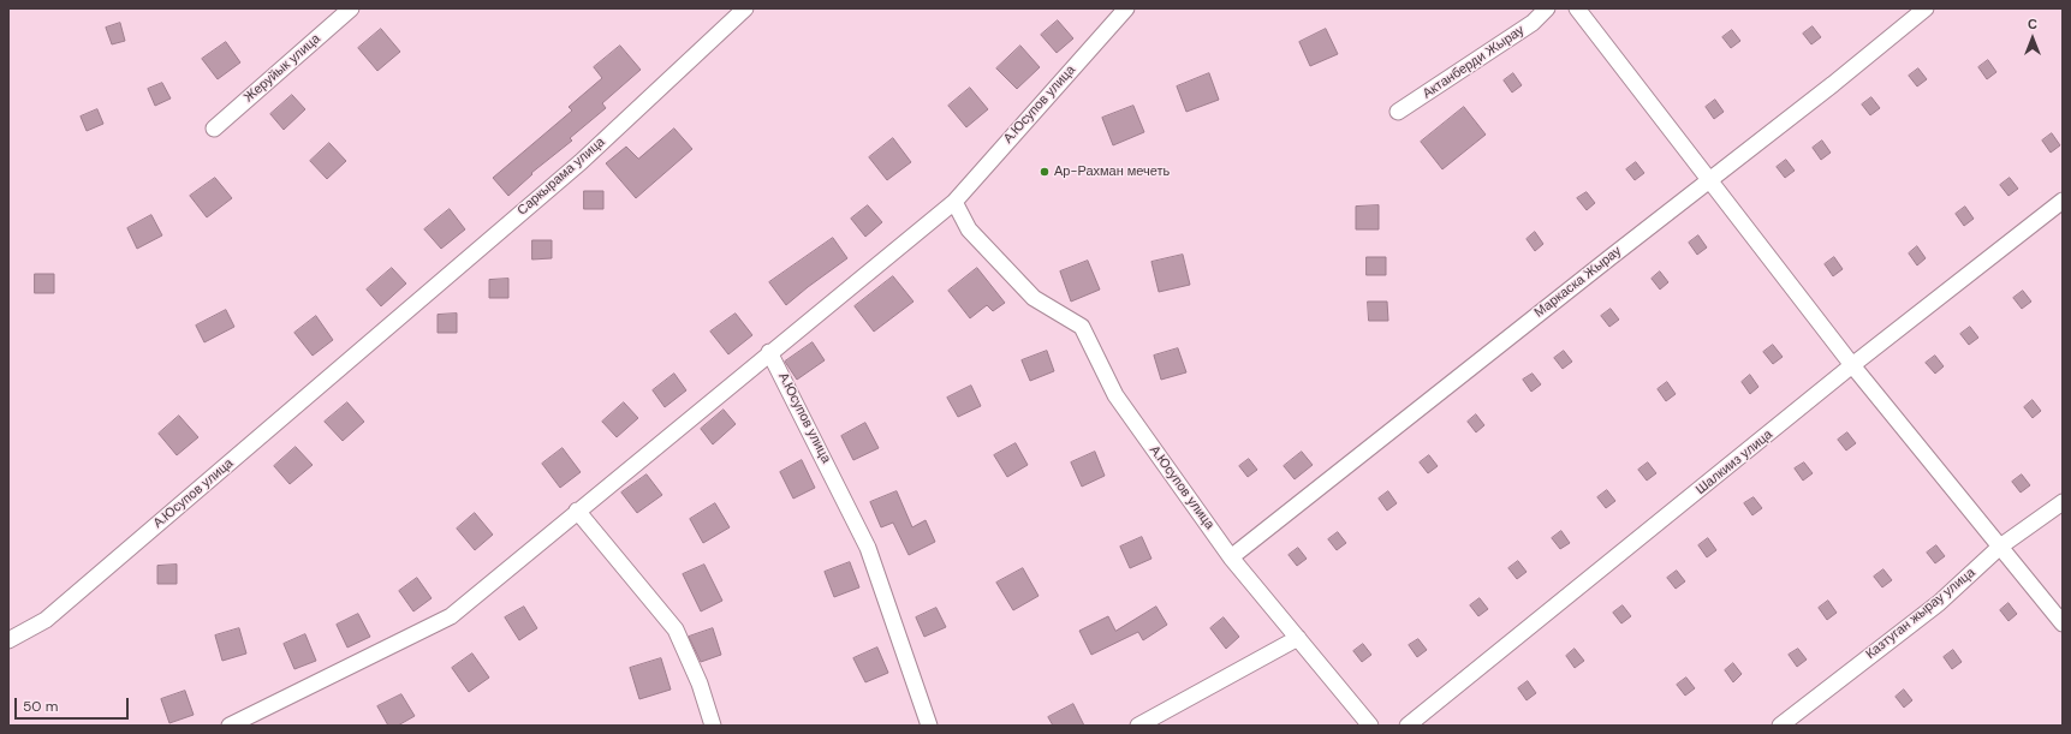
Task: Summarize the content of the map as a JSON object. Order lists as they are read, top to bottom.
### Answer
{
  "streets": {
    "street": [
      "Актанберди Жырау",
      "Жеруйык улица",
      "А.Юсупов улица",
      "Саркырама улица",
      "Маркаска Жырау",
      "Шалкииз улица",
      "Казтуган жырау улица"
    ]
  },
  "crossings": [
    ["А.Юсупов улица", "Саркырама улица"],
    ["А.Юсупов улица", "Маркаска Жырау"]
  ],
  "places": ["Ар-Рахман мечеть"],
  "scale_bar": "50 m",
  "north": "top"
}
